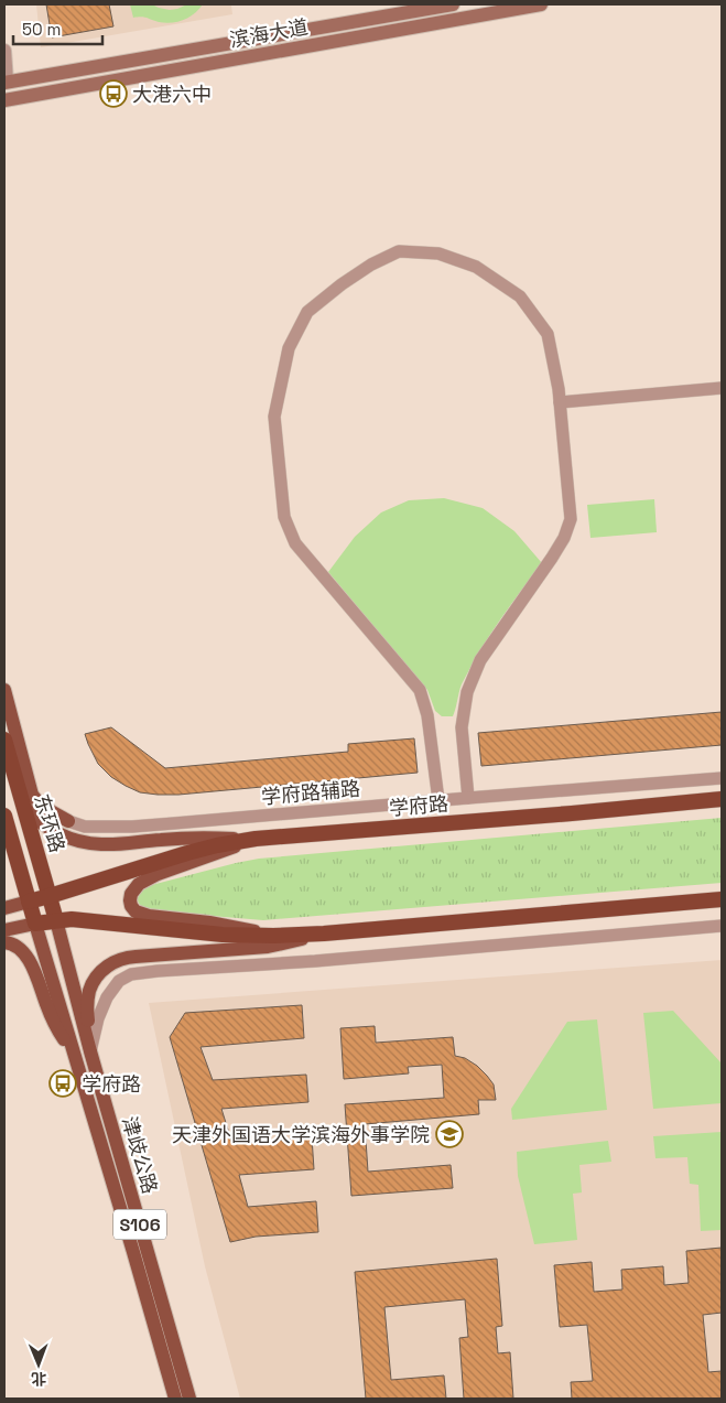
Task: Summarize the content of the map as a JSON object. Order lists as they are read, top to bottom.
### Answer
{
  "streets": {
    "highway": ["学府路", "东环路", "S106"],
    "main road": ["滨海大道", "津歧公路"],
    "street": ["学府路辅路"]
  },
  "crossings": [
    ["学府路", "东环路"],
    ["学府路", "S106"],
    ["东环路", "津歧公路"],
    ["津歧公路", "S106"]
  ],
  "places": {
    "bus stop": ["大港六中", "学府路"],
    "school or university": ["天津外国语大学滨海外事学院"]
  },
  "scale_bar": "50 m",
  "north": "bottom"
}
